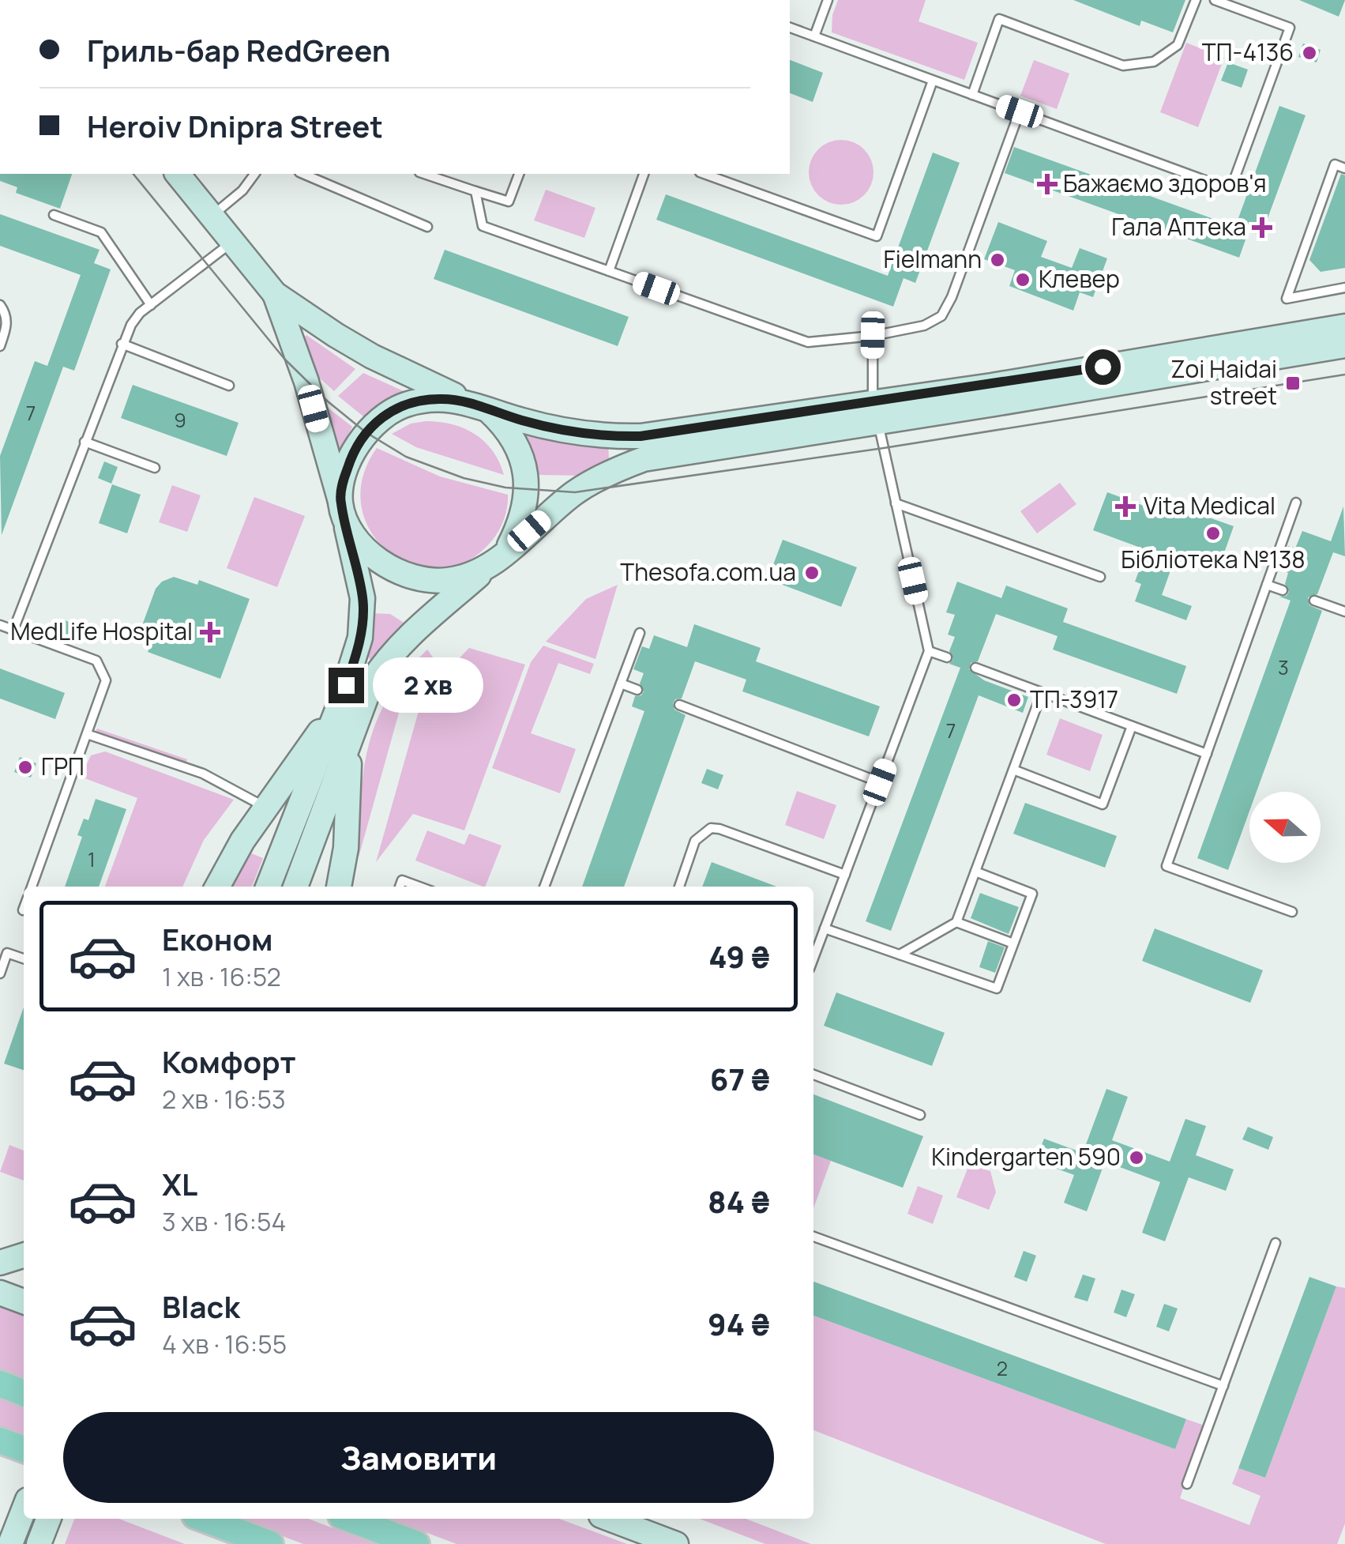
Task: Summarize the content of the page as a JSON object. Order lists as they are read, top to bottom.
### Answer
{
  "places": {
    "other": [
      "ТП-4136",
      "Fielmann",
      "Клевер",
      "Бібліотека №138",
      "Thesofa.com.ua",
      "ТП-3917",
      "ГРП",
      "Kindergarten 590"
    ],
    "health": [
      "Бажаємо здоров'я",
      "Гала Аптека",
      "Vita Medical",
      "MedLife Hospital"
    ],
    "transit": ["Zoi Haidai street"]
  },
  "house_numbers": [
    "7",
    "9",
    "3",
    "7",
    "1",
    "2"
  ],
  "north": "left",
  "page": {
    "banner": ["Гриль-бар RedGreen", "Heroiv Dnipra Street"],
    "bubble": "2 хв",
    "list": [
      {
        "name": "Економ",
        "note": "1 хв · 16:52",
        "value": "49 ₴"
      },
      {
        "name": "Комфорт",
        "note": "2 хв · 16:53",
        "value": "67 ₴"
      },
      {
        "name": "XL",
        "note": "3 хв · 16:54",
        "value": "84 ₴"
      },
      {
        "name": "Black",
        "note": "4 хв · 16:55",
        "value": "94 ₴"
      }
    ],
    "buttons": "Замовити"
  }
}
